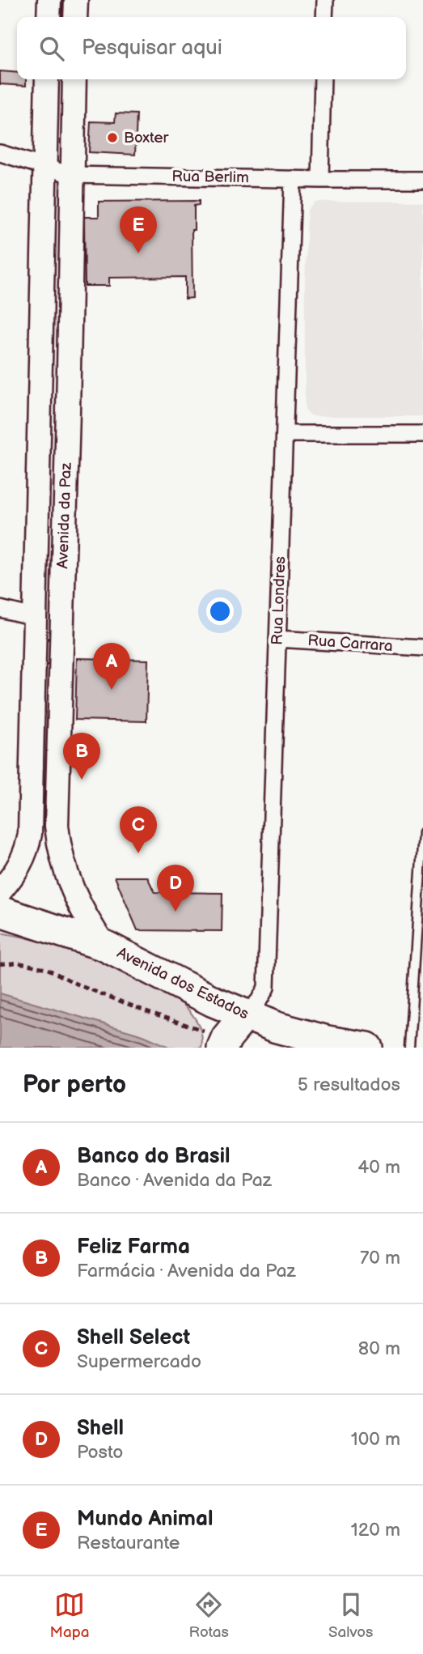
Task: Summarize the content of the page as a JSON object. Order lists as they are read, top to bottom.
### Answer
{
  "streets": {
    "highway": ["Avenida dos Estados"],
    "main road": ["Avenida da Paz"],
    "street": ["Rua Berlim", "Rua Londres", "Rua Carrara"]
  },
  "crossings": [
    ["Rua Berlim", "Avenida da Paz"],
    ["Rua Berlim", "Rua Londres"],
    ["Avenida da Paz", "Avenida dos Estados"],
    ["Rua Londres", "Rua Carrara"],
    ["Rua Londres", "Avenida dos Estados"]
  ],
  "places": ["Boxter"],
  "page": {
    "search": "Pesquisar aqui",
    "pins": [
      "E",
      "A",
      "B",
      "C",
      "D"
    ],
    "heading": ["Por perto", "5 resultados"],
    "list": [
      {
        "mark": "A",
        "name": "Banco do Brasil",
        "note": "Banco · Avenida da Paz",
        "value": "40 m"
      },
      {
        "mark": "B",
        "name": "Feliz Farma",
        "note": "Farmácia · Avenida da Paz",
        "value": "70 m"
      },
      {
        "mark": "C",
        "name": "Shell Select",
        "note": "Supermercado",
        "value": "80 m"
      },
      {
        "mark": "D",
        "name": "Shell",
        "note": "Posto",
        "value": "100 m"
      },
      {
        "mark": "E",
        "name": "Mundo Animal",
        "note": "Restaurante",
        "value": "120 m"
      }
    ],
    "nav": ["Mapa", "Rotas", "Salvos"]
  }
}
